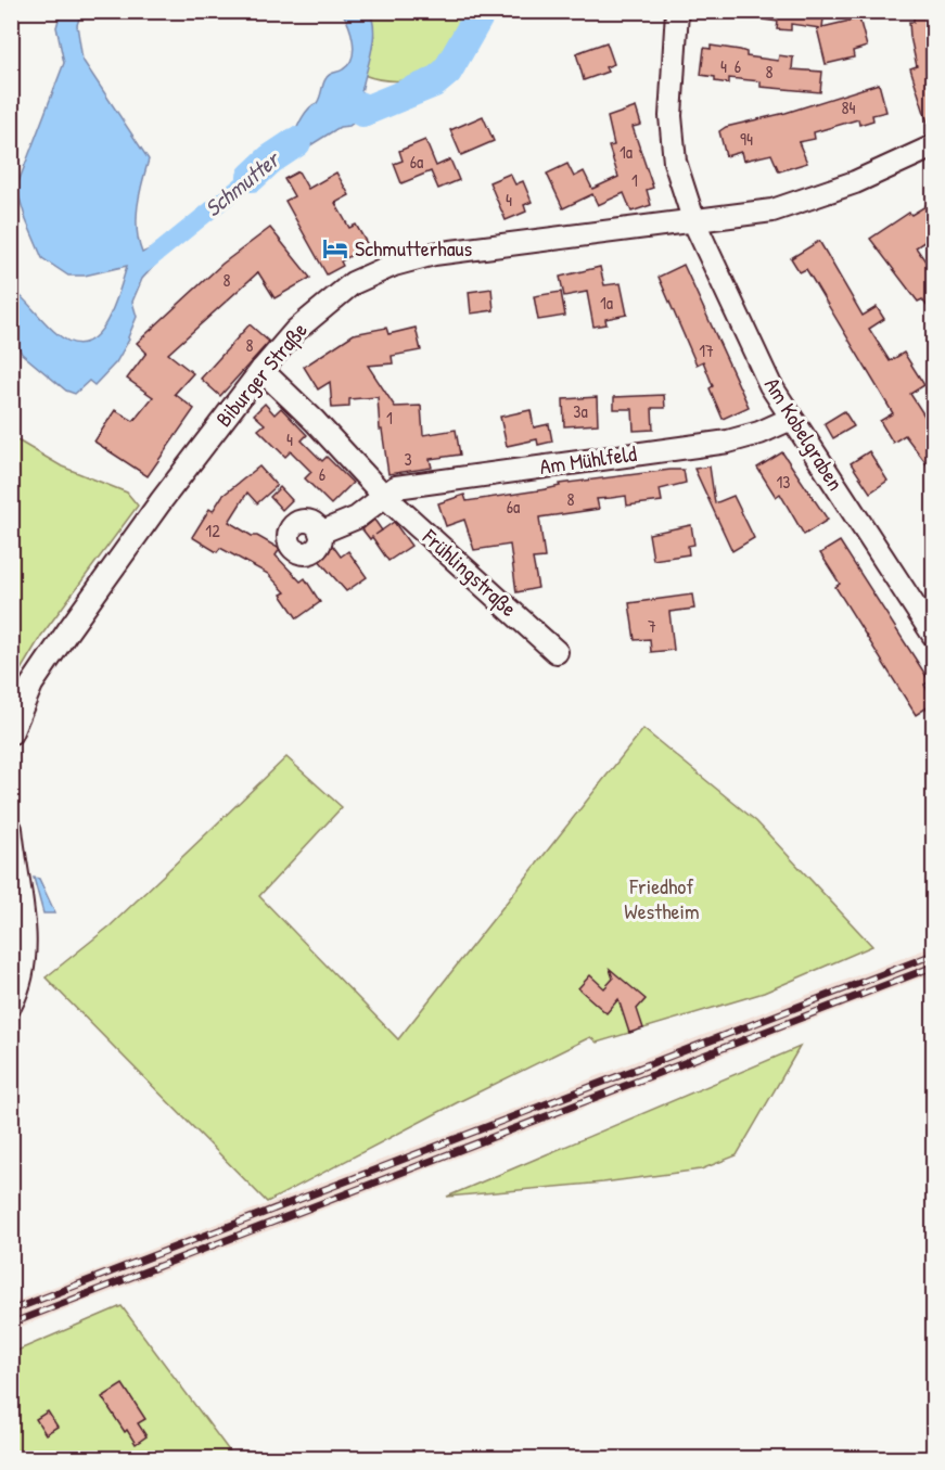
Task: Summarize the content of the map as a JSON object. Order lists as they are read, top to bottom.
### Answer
{
  "streets": {
    "street": [
      "Biburger Straße",
      "Am Kobelgraben",
      "Am Mühlfeld",
      "Frühlingstraße"
    ]
  },
  "crossings": [
    ["Biburger Straße", "Am Kobelgraben"],
    ["Biburger Straße", "Frühlingstraße"],
    ["Am Kobelgraben", "Am Mühlfeld"],
    ["Am Mühlfeld", "Frühlingstraße"]
  ],
  "water": ["Schmutter"],
  "parks": ["Friedhof Westheim"],
  "places": {
    "hotel": ["Schmutterhaus"]
  },
  "house_numbers": [
    "4",
    "6",
    "8",
    "84",
    "94",
    "1a",
    "6a",
    "1",
    "4",
    "8",
    "1a",
    "8",
    "17",
    "3a",
    "1",
    "4",
    "3",
    "6",
    "13",
    "8",
    "6a",
    "12",
    "7"
  ]
}
